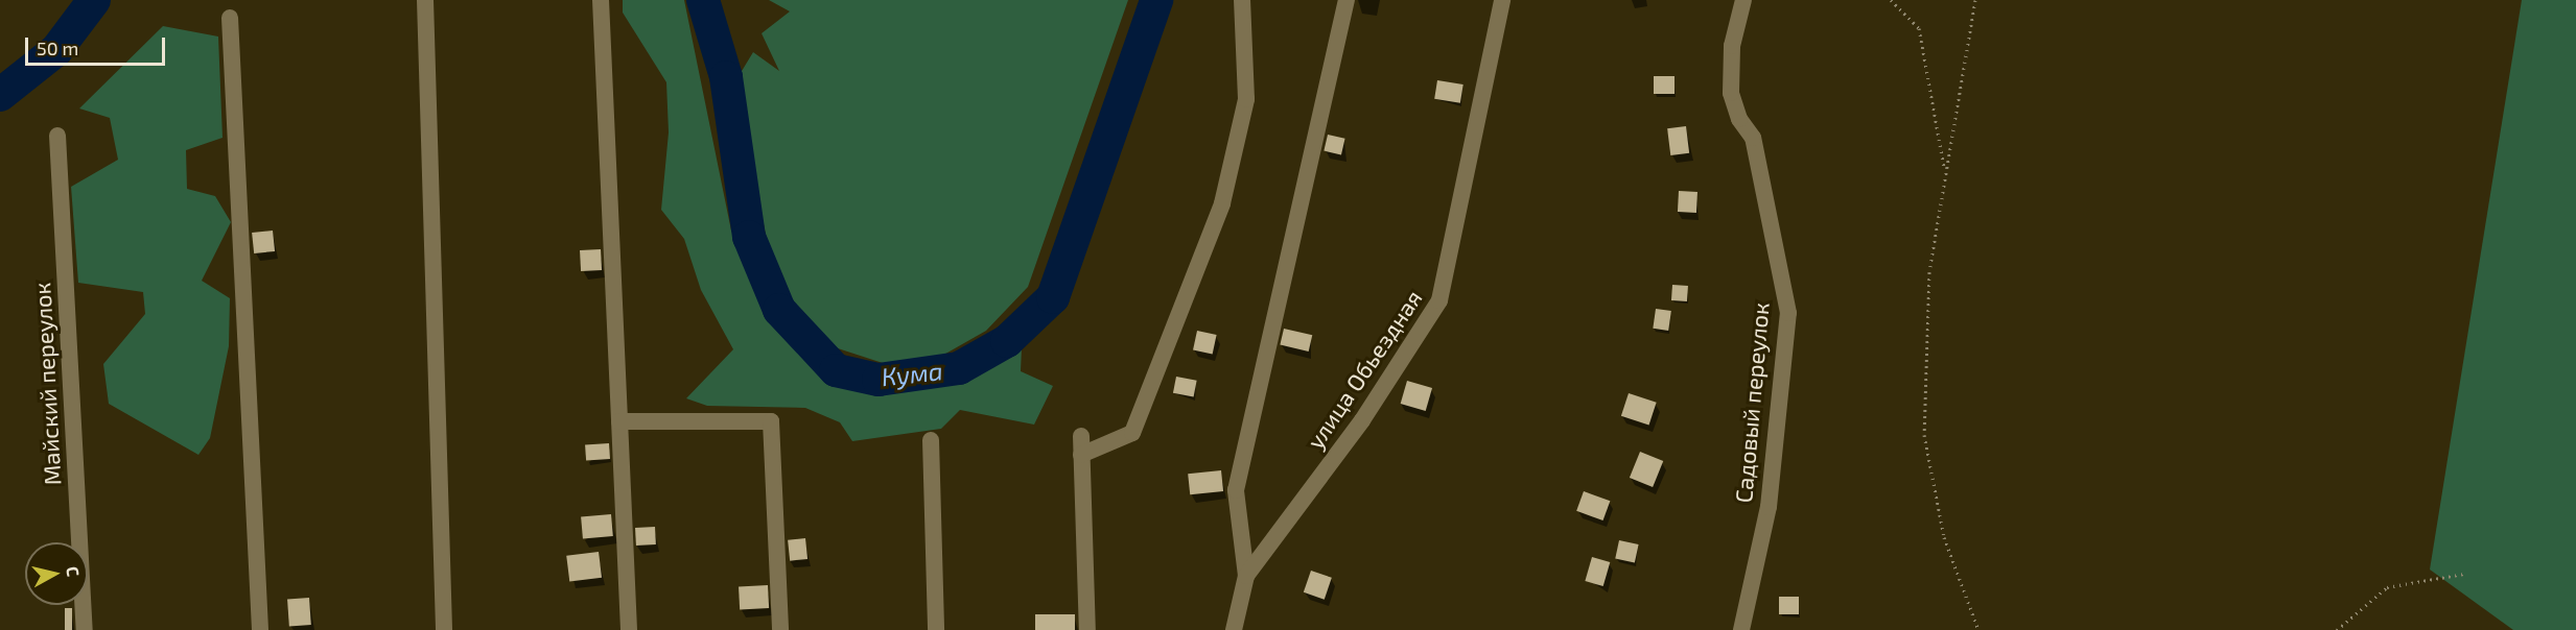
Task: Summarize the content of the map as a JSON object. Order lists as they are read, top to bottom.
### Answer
{
  "streets": {
    "street": ["улица Обьездная", "Майский переулок", "Садовый переулок"]
  },
  "water": ["Кума"],
  "scale_bar": "50 m",
  "north": "right"
}
